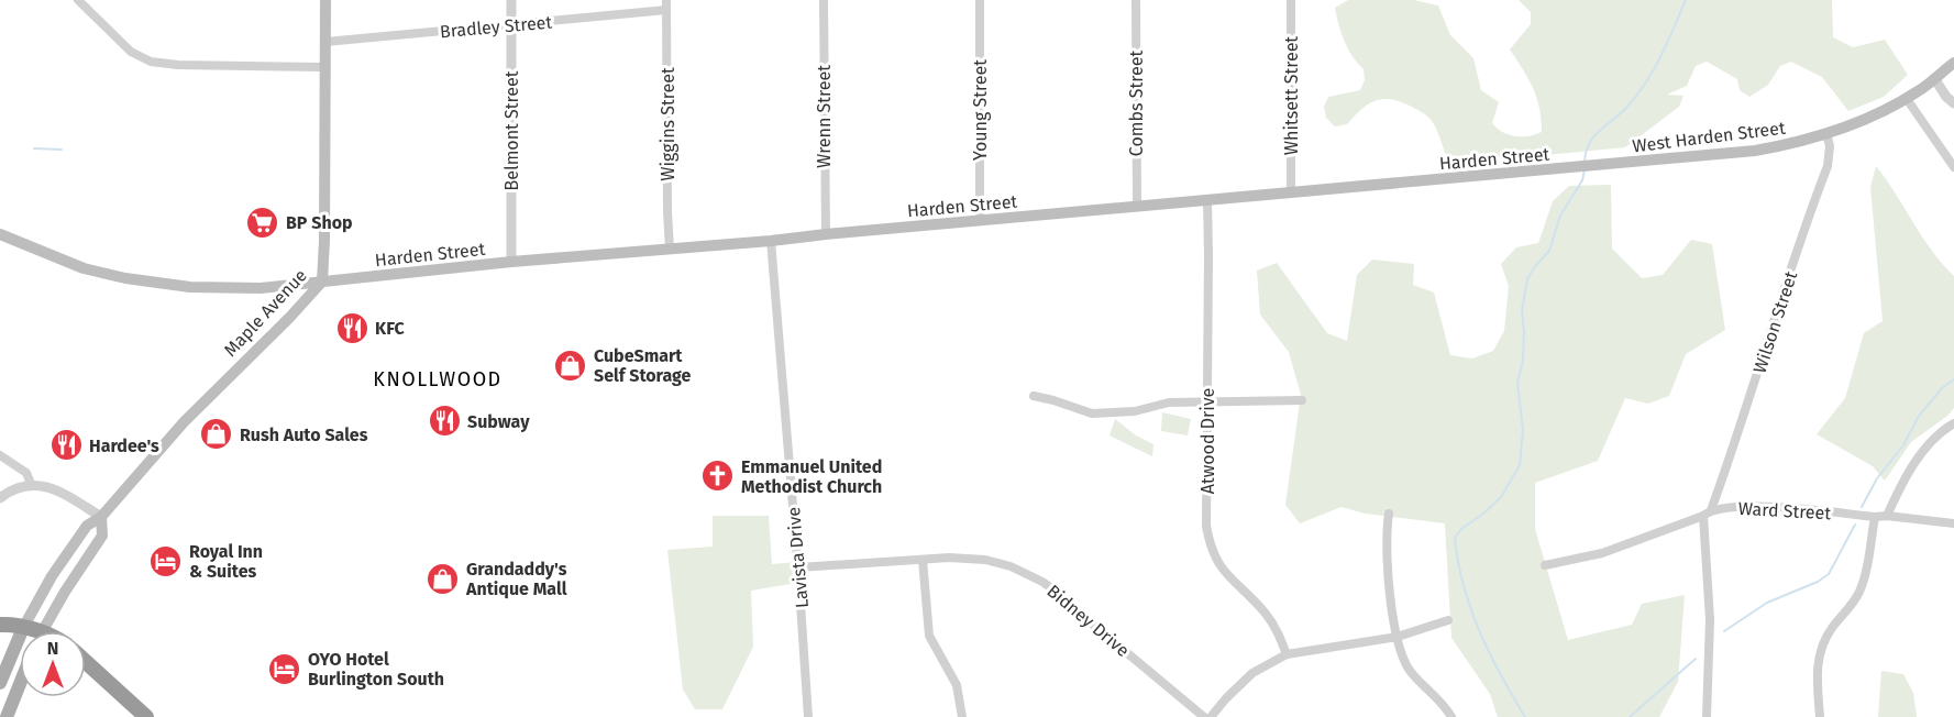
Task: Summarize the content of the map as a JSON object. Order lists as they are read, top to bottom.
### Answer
{
  "streets": {
    "main road": ["West Harden Street", "Harden Street", "Maple Avenue"],
    "street": [
      "Bradley Street",
      "Whitsett Street",
      "Combs Street",
      "Young Street",
      "Wrenn Street",
      "Wiggins Street",
      "Belmont Street",
      "Wilson Street",
      "Atwood Drive",
      "Ward Street",
      "Lavista Drive",
      "Bidney Drive"
    ]
  },
  "crossings": [
    ["Bradley Street", "Wiggins Street"],
    ["Bradley Street", "Belmont Street"],
    ["Bradley Street", "Maple Avenue"],
    ["Whitsett Street", "Harden Street"],
    ["Combs Street", "Harden Street"],
    ["Young Street", "Harden Street"],
    ["Wrenn Street", "Harden Street"],
    ["Wiggins Street", "Harden Street"],
    ["Belmont Street", "Harden Street"],
    ["West Harden Street", "Harden Street"],
    ["West Harden Street", "Wilson Street"],
    ["Harden Street", "Maple Avenue"],
    ["Harden Street", "Atwood Drive"],
    ["Harden Street", "Lavista Drive"],
    ["Wilson Street", "Ward Street"],
    ["Lavista Drive", "Bidney Drive"]
  ],
  "districts": ["KNOLLWOOD"],
  "places": {
    "supermarket": ["BP Shop"],
    "restaurant": ["KFC", "Subway", "Hardee's"],
    "shop": ["CubeSmart Self Storage", "Rush Auto Sales", "Grandaddy's Antique Mall"],
    "church": ["Emmanuel United Methodist Church"],
    "hotel": ["Royal Inn & Suites", "OYO Hotel Burlington South"]
  },
  "north": "top"
}
